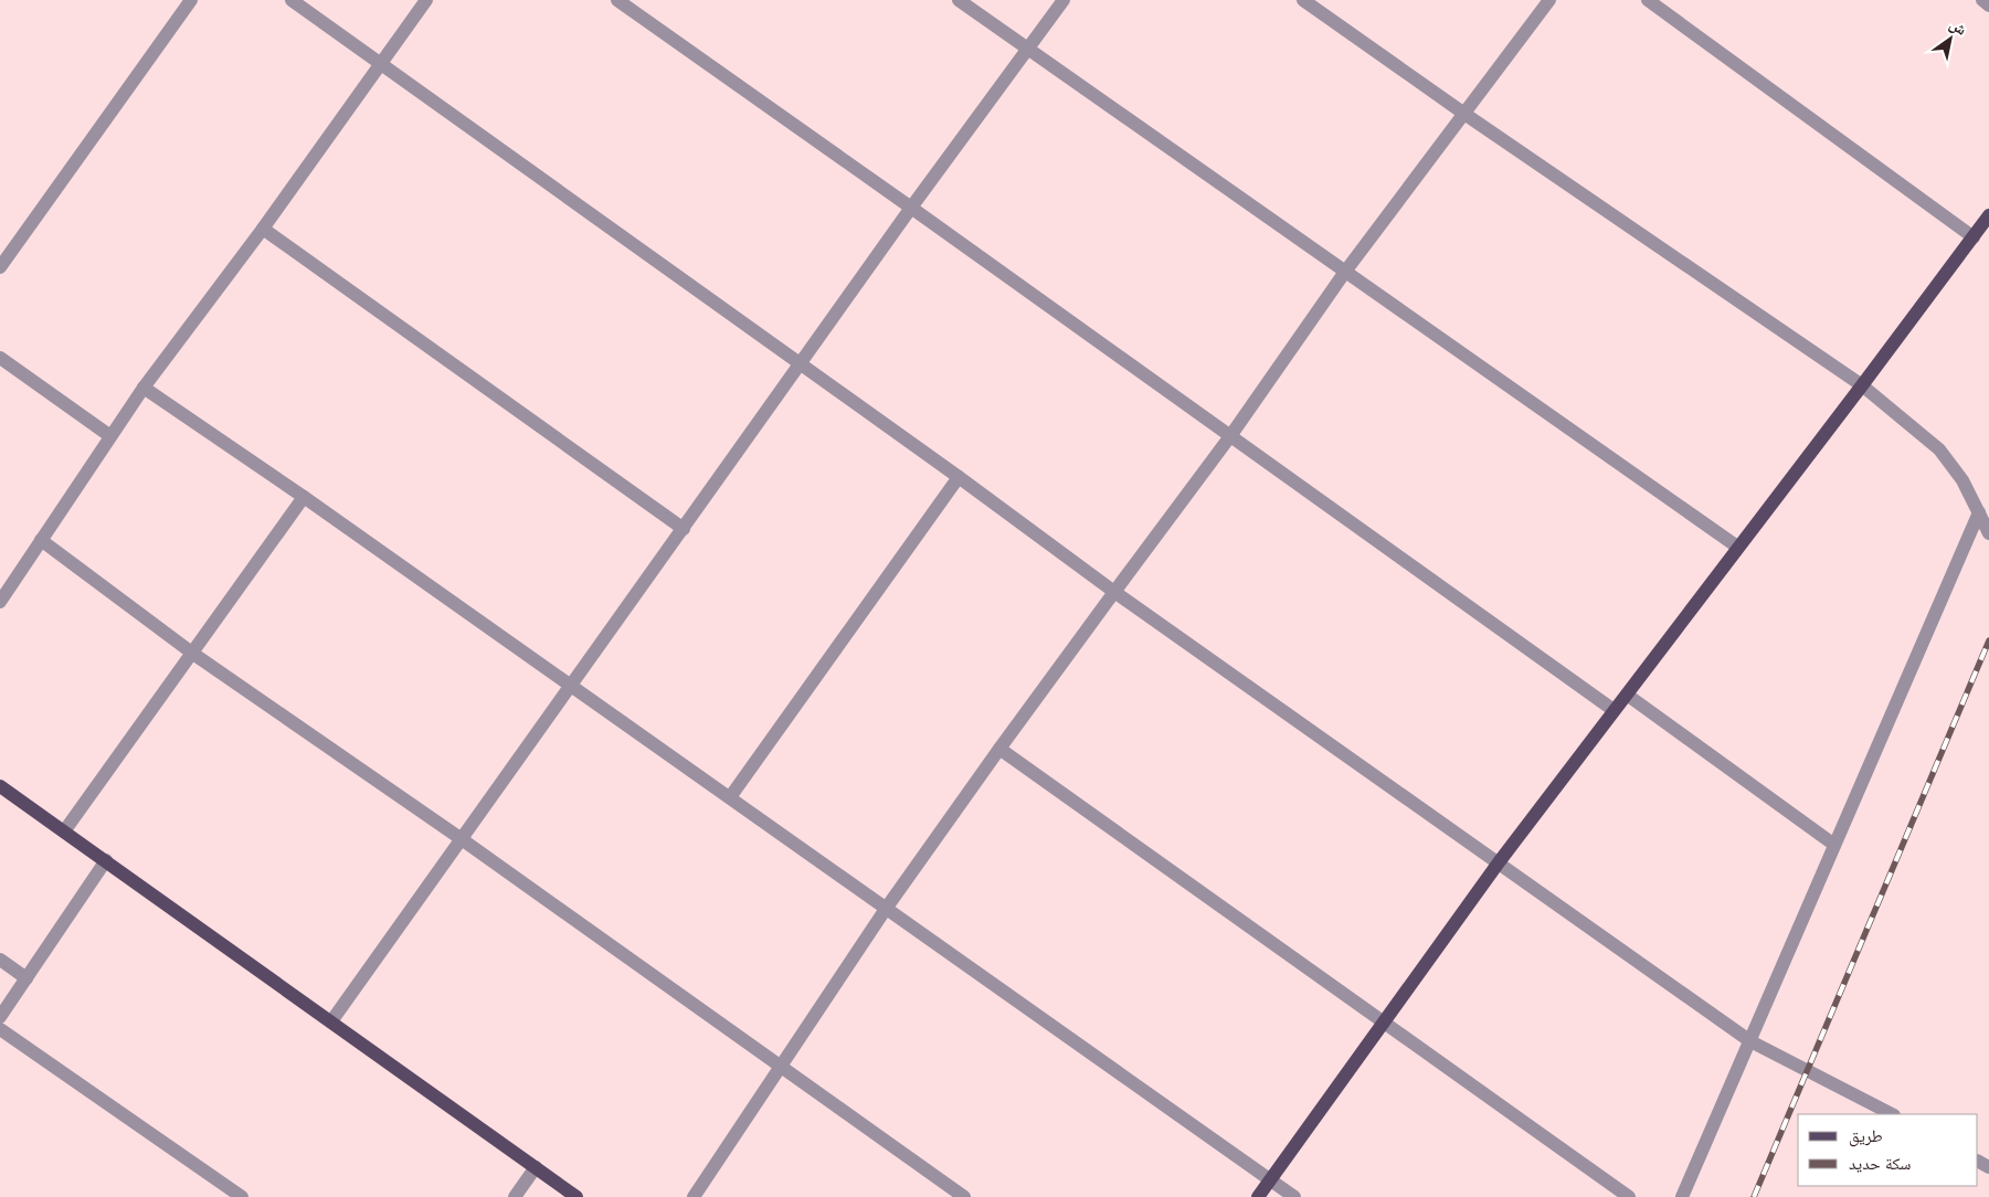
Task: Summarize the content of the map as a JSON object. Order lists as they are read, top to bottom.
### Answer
{
  "legend": ["طريق", "سكة حديد"],
  "north": "top right"
}
